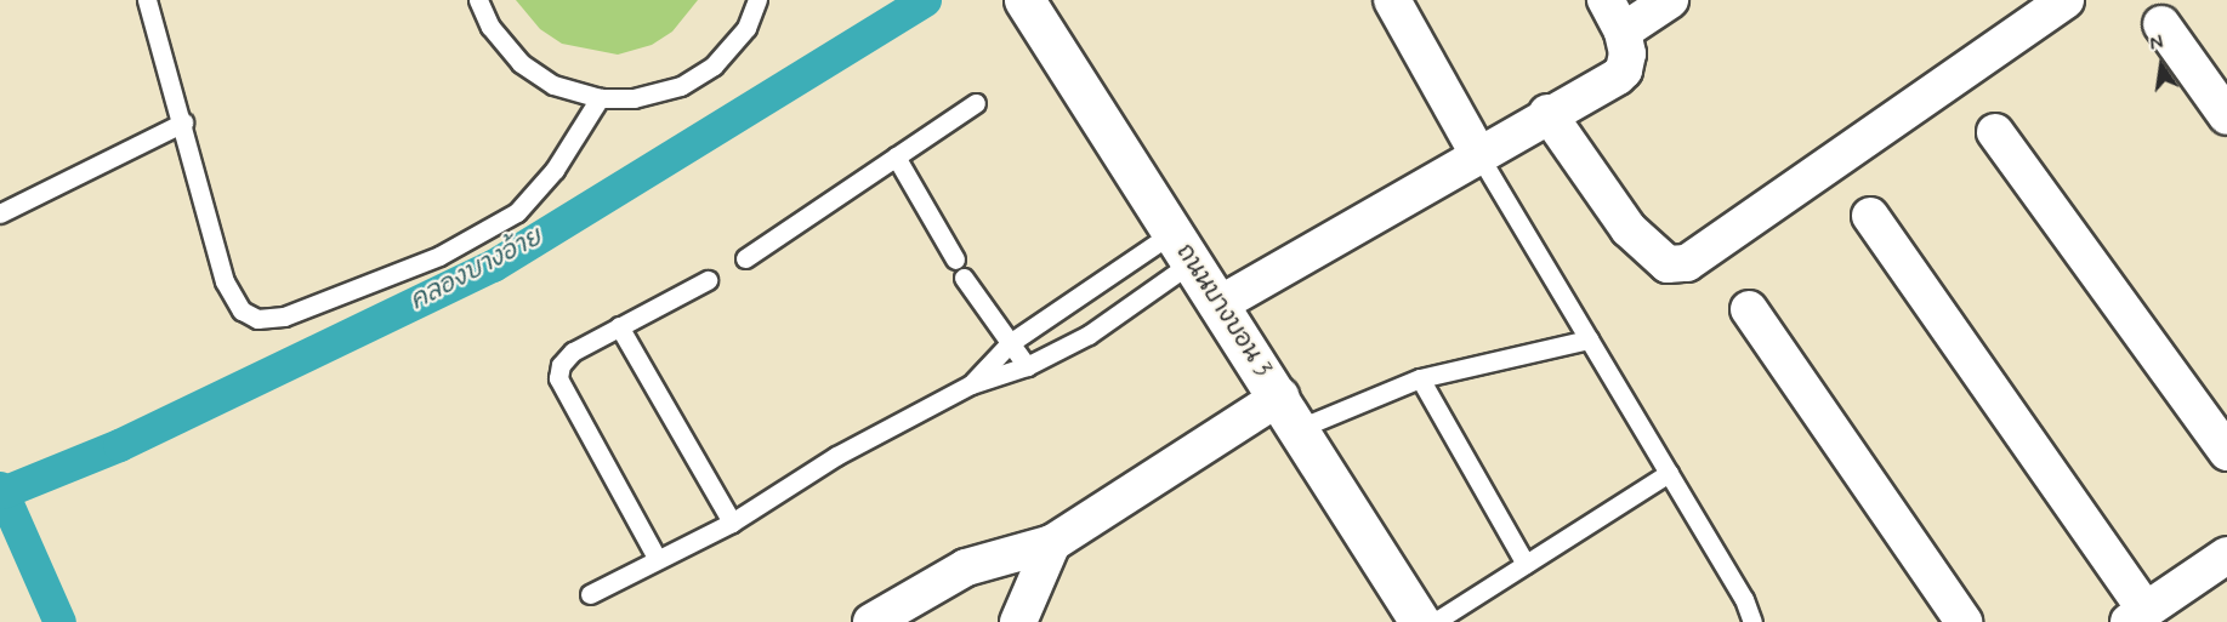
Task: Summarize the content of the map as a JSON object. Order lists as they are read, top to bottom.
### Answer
{
  "streets": {
    "main road": ["ถนนบางบอน 3"]
  },
  "water": ["คลองบางอ้าย"],
  "north": "top"
}
